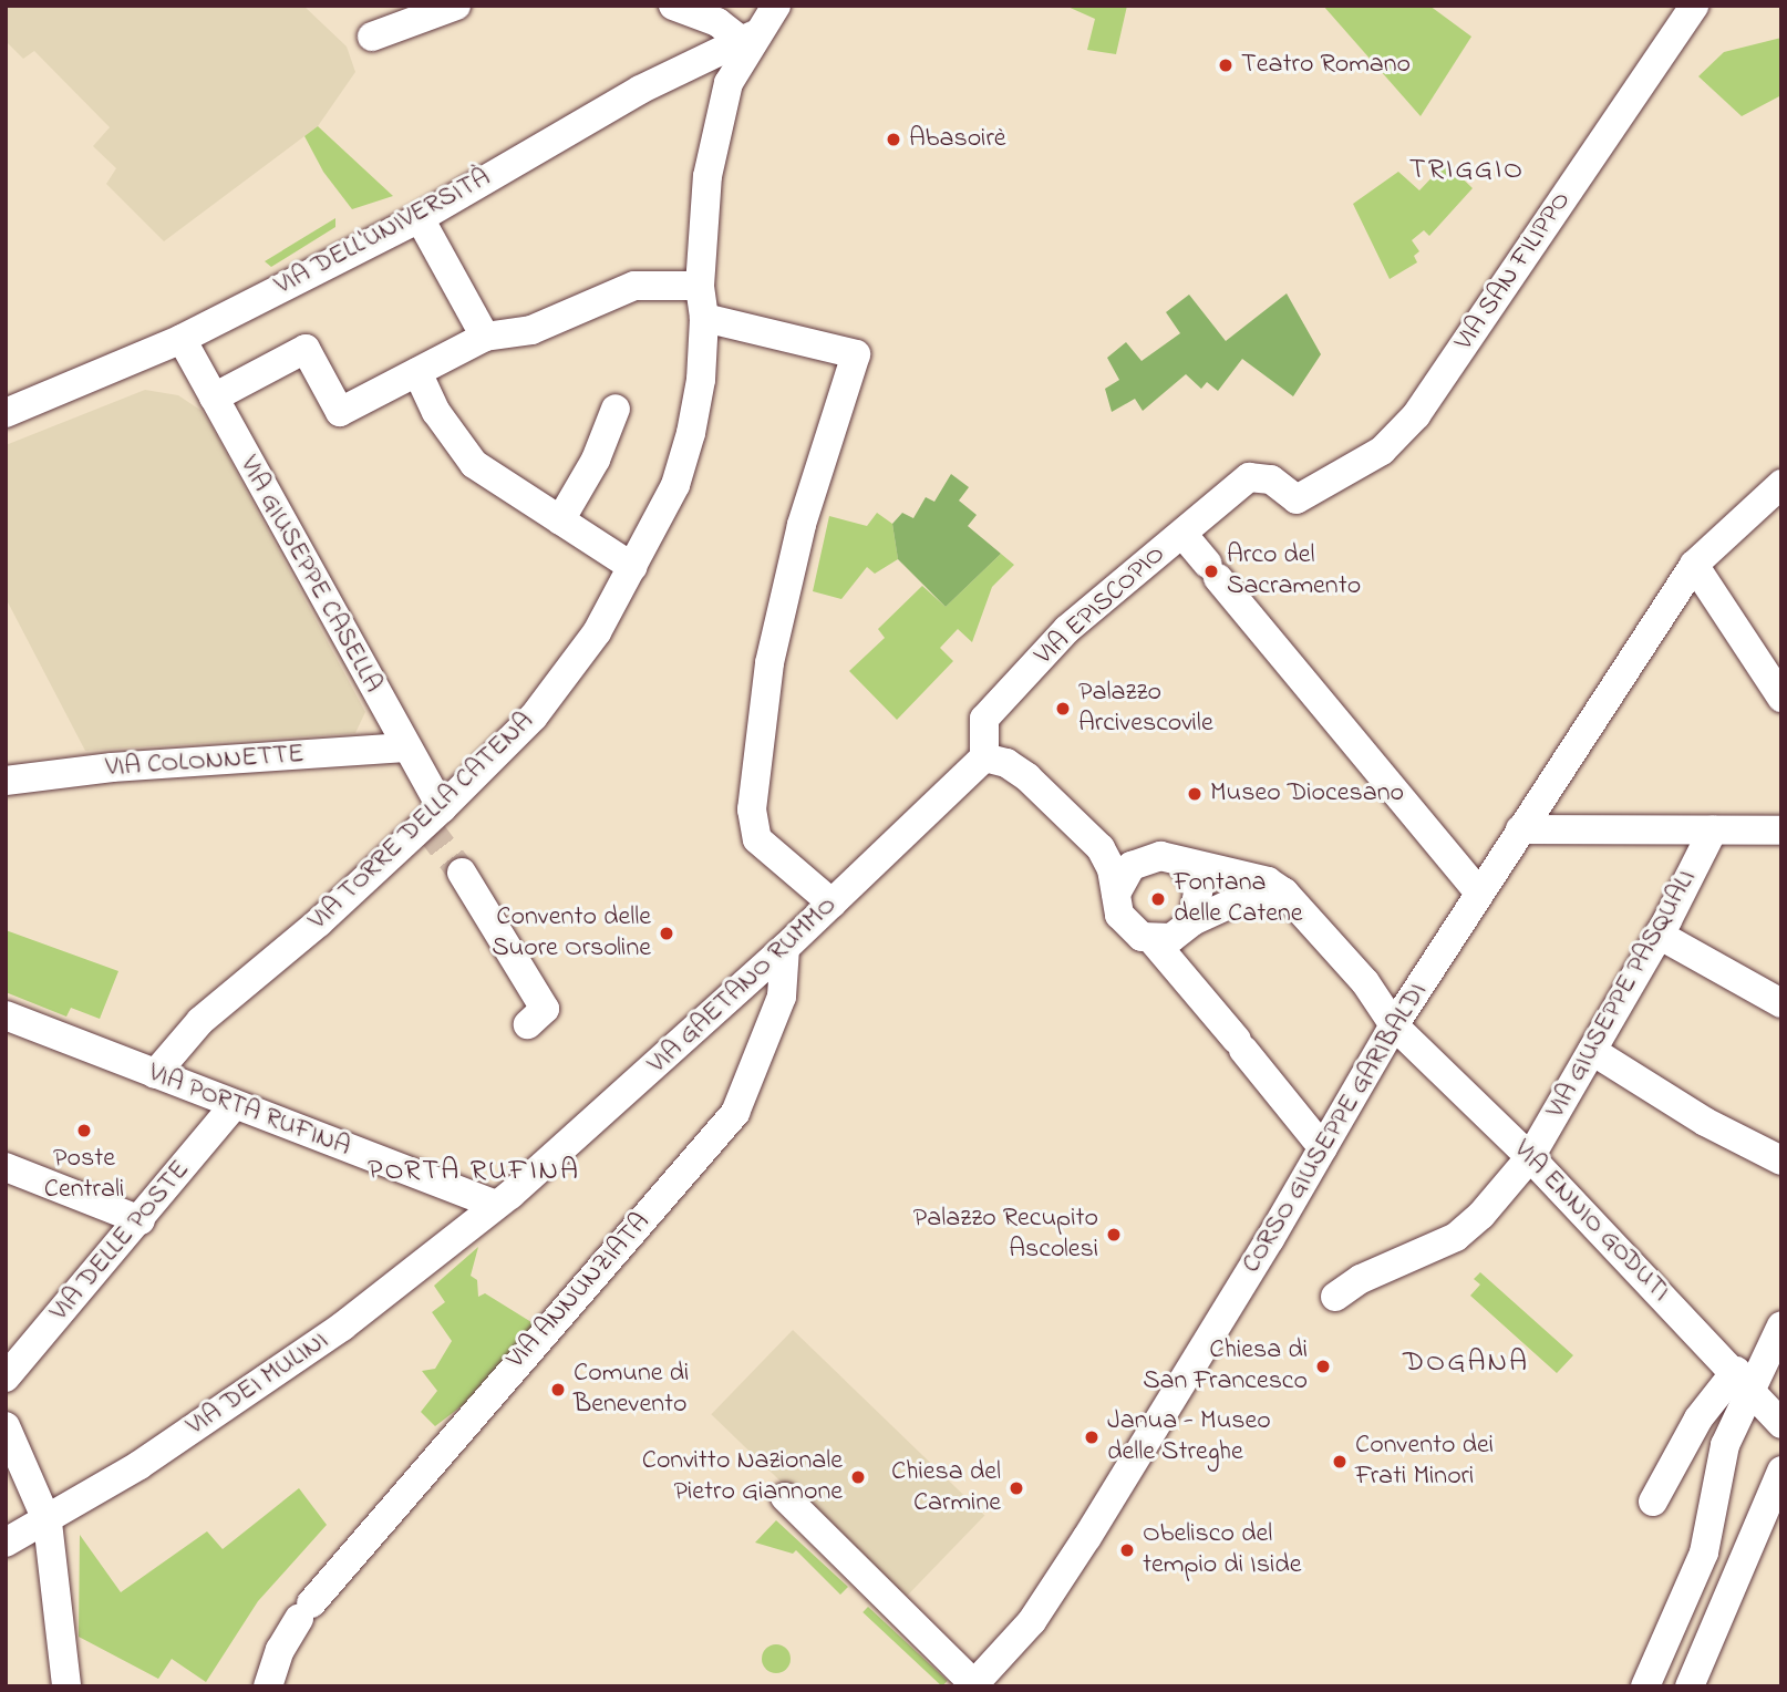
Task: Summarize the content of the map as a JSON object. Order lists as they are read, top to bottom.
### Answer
{
  "streets": {
    "street": [
      "VIA DELL'UNIVERSITÀ",
      "VIA SAN FILIPPO",
      "VIA GIUSEPPE CASELLA",
      "VIA EPISCOPIO",
      "VIA COLONNETTE",
      "VIA TORRE DELLA CATENA",
      "VIA GAETANO RUMMO",
      "VIA GIUSEPPE PASQUALI",
      "VIA PORTA RUFINA",
      "CORSO GIUSEPPE GARIBALDI",
      "VIA ENNIO GODUTI",
      "VIA DELLE POSTE",
      "VIA ANNUNZIATA",
      "VIA DEI MULINI"
    ]
  },
  "crossings": [
    ["VIA DELL'UNIVERSITÀ", "VIA GIUSEPPE CASELLA"],
    ["VIA DELL'UNIVERSITÀ", "VIA TORRE DELLA CATENA"],
    ["VIA SAN FILIPPO", "VIA EPISCOPIO"],
    ["VIA GIUSEPPE CASELLA", "VIA COLONNETTE"],
    ["VIA GIUSEPPE CASELLA", "VIA TORRE DELLA CATENA"],
    ["VIA EPISCOPIO", "VIA GAETANO RUMMO"],
    ["VIA TORRE DELLA CATENA", "VIA PORTA RUFINA"],
    ["VIA GAETANO RUMMO", "VIA PORTA RUFINA"],
    ["VIA GAETANO RUMMO", "VIA ANNUNZIATA"],
    ["VIA GAETANO RUMMO", "VIA DEI MULINI"],
    ["VIA GIUSEPPE PASQUALI", "VIA ENNIO GODUTI"],
    ["VIA PORTA RUFINA", "VIA DELLE POSTE"],
    ["VIA PORTA RUFINA", "VIA DEI MULINI"],
    ["CORSO GIUSEPPE GARIBALDI", "VIA ENNIO GODUTI"]
  ],
  "districts": ["TRIGGIO", "PORTA RUFINA", "DOGANA"],
  "places": [
    "Teatro Romano",
    "Abasoirè",
    "Arco del Sacramento",
    "Palazzo Arcivescovile",
    "Museo Diocesano",
    "Fontana delle Catene",
    "Convento delle Suore Orsoline",
    "Poste Centrali",
    "Palazzo Recupito Ascolesi",
    "Chiesa di San Francesco",
    "Comune di Benevento",
    "Janua - Museo delle Streghe",
    "Convento dei Frati Minori",
    "Convitto Nazionale Pietro Giannone",
    "Chiesa del Carmine",
    "Obelisco del tempio di Iside"
  ]
}
